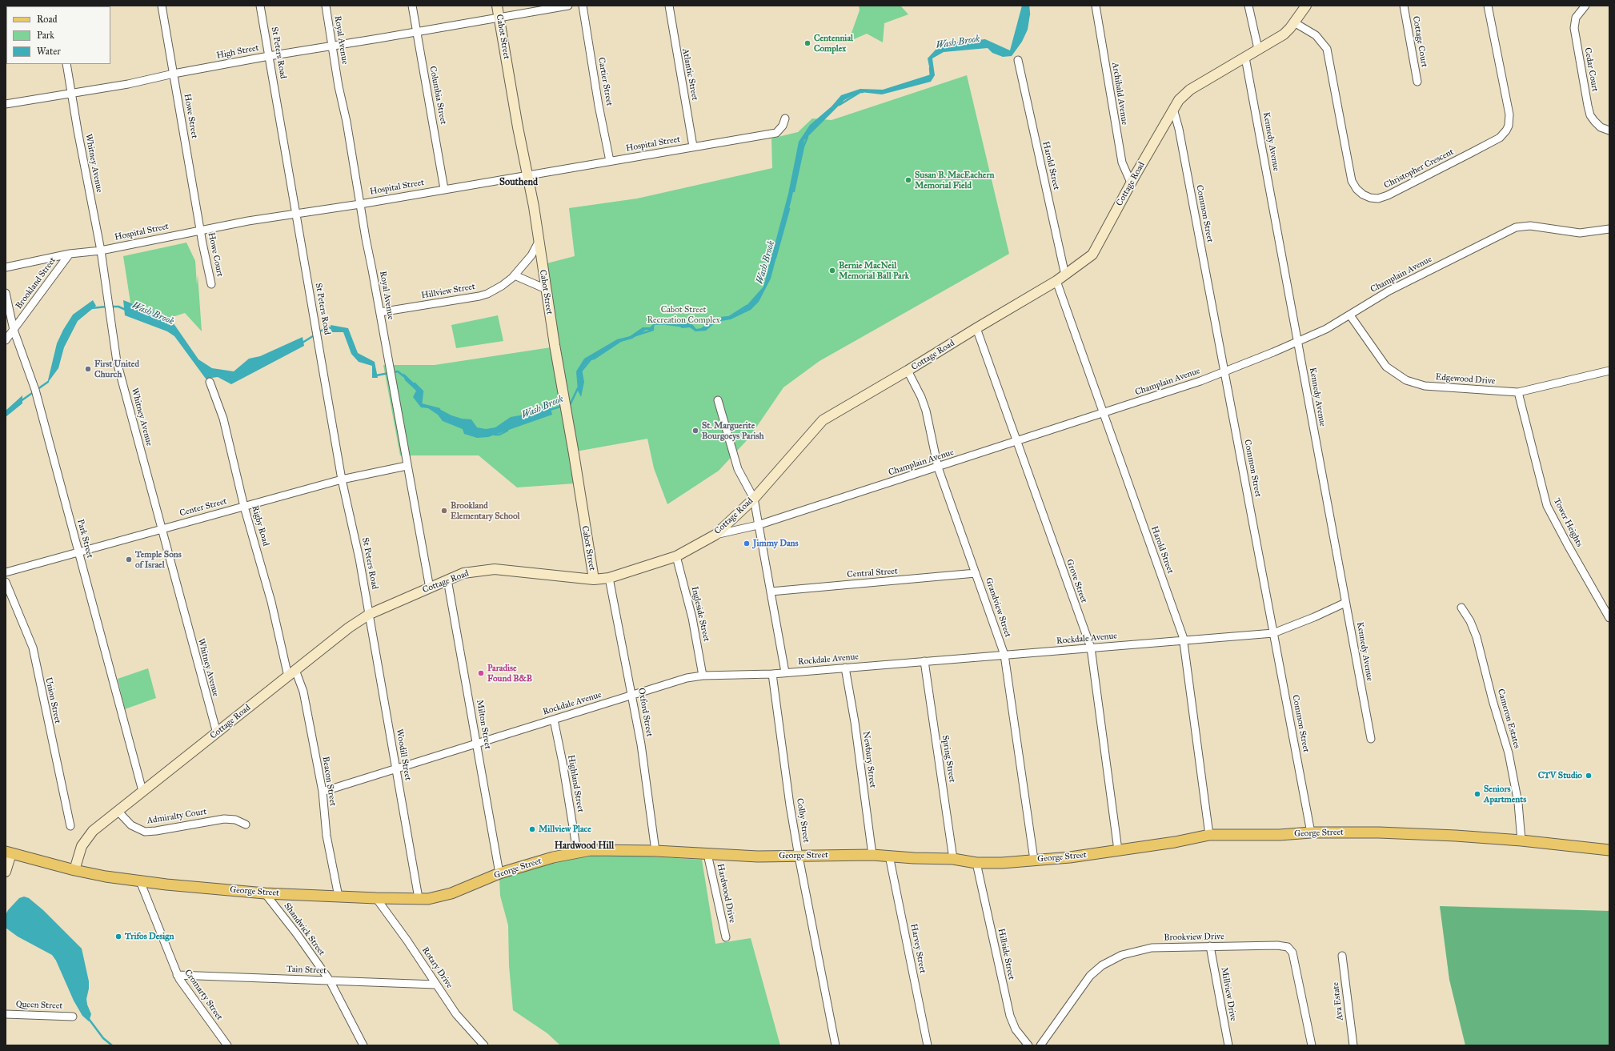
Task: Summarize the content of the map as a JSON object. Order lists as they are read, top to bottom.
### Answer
{
  "streets": {
    "main road": ["Cabot Street", "Cottage Road", "George Street"],
    "street": [
      "Royal Avenue",
      "Cottage Court",
      "High Street",
      "St Peters Road",
      "Cedar Court",
      "Atlantic Street",
      "Cartier Street",
      "Archibald Avenue",
      "Columbia Street",
      "Howe Street",
      "Kennedy Avenue",
      "Hospital Street",
      "Whitney Avenue",
      "Harold Street",
      "Christopher Crescent",
      "Common Street",
      "Howe Court",
      "Champlain Avenue",
      "Brookland Street",
      "Hillview Street",
      "Edgewood Drive",
      "Center Street",
      "Tower Heights",
      "Rigby Road",
      "Park Street",
      "Central Street",
      "Grove Street",
      "Grandview Street",
      "Ingleside Street",
      "Rockdale Avenue",
      "Union Street",
      "Oxford Street",
      "Cameron Estates",
      "Milton Street",
      "Woodill Street",
      "Spring Street",
      "Newbury Street",
      "Beacon Street",
      "Highland Street",
      "Admiralty Court",
      "Colby Street",
      "Hardwood Drive",
      "Shandwick Street",
      "Brookview Drive",
      "Harvey Street",
      "Hillside Street",
      "Rotary Drive",
      "Tain Street",
      "Millview Drive",
      "Cromarty Street",
      "Ava Estate",
      "Queen Street"
    ]
  },
  "crossings": [
    ["Cabot Street", "High Street"],
    ["Cabot Street", "Hospital Street"],
    ["Cabot Street", "Cottage Road"],
    ["Cabot Street", "Hillview Street"],
    ["Royal Avenue", "High Street"],
    ["Royal Avenue", "Hospital Street"],
    ["Royal Avenue", "Cottage Road"],
    ["Royal Avenue", "Hillview Street"],
    ["Royal Avenue", "Center Street"],
    ["High Street", "St Peters Road"],
    ["High Street", "Columbia Street"],
    ["High Street", "Howe Street"],
    ["High Street", "Whitney Avenue"],
    ["St Peters Road", "Hospital Street"],
    ["St Peters Road", "Cottage Road"],
    ["St Peters Road", "Center Street"],
    ["St Peters Road", "Woodill Street"],
    ["Atlantic Street", "Hospital Street"],
    ["Cartier Street", "Hospital Street"],
    ["Archibald Avenue", "Cottage Road"],
    ["Columbia Street", "Hospital Street"],
    ["Howe Street", "Hospital Street"],
    ["Howe Street", "Howe Court"],
    ["Kennedy Avenue", "Cottage Road"],
    ["Kennedy Avenue", "Champlain Avenue"],
    ["Kennedy Avenue", "Rockdale Avenue"],
    ["Hospital Street", "Whitney Avenue"],
    ["Hospital Street", "Howe Court"],
    ["Hospital Street", "Brookland Street"],
    ["Whitney Avenue", "Cottage Road"],
    ["Whitney Avenue", "Center Street"],
    ["Harold Street", "Cottage Road"],
    ["Harold Street", "Champlain Avenue"],
    ["Harold Street", "Rockdale Avenue"],
    ["Harold Street", "George Street"],
    ["Christopher Crescent", "Cottage Road"],
    ["Cottage Road", "Common Street"],
    ["Cottage Road", "Champlain Avenue"],
    ["Cottage Road", "Rigby Road"],
    ["Cottage Road", "Park Street"],
    ["Cottage Road", "Grove Street"],
    ["Cottage Road", "Grandview Street"],
    ["Cottage Road", "Ingleside Street"],
    ["Cottage Road", "Oxford Street"],
    ["Cottage Road", "Milton Street"],
    ["Cottage Road", "Woodill Street"],
    ["Cottage Road", "Beacon Street"],
    ["Cottage Road", "Admiralty Court"],
    ["Cottage Road", "George Street"],
    ["Common Street", "Champlain Avenue"],
    ["Common Street", "Rockdale Avenue"],
    ["Common Street", "George Street"],
    ["Champlain Avenue", "Edgewood Drive"],
    ["Champlain Avenue", "Grove Street"],
    ["Champlain Avenue", "Grandview Street"],
    ["Brookland Street", "Park Street"],
    ["Edgewood Drive", "Tower Heights"],
    ["Center Street", "Rigby Road"],
    ["Center Street", "Park Street"],
    ["Rigby Road", "Beacon Street"],
    ["Central Street", "Grandview Street"],
    ["Grove Street", "Rockdale Avenue"],
    ["Grove Street", "George Street"],
    ["Grandview Street", "Rockdale Avenue"],
    ["Grandview Street", "George Street"],
    ["Ingleside Street", "Rockdale Avenue"],
    ["Rockdale Avenue", "Oxford Street"],
    ["Rockdale Avenue", "Milton Street"],
    ["Rockdale Avenue", "Woodill Street"],
    ["Rockdale Avenue", "Spring Street"],
    ["Rockdale Avenue", "Newbury Street"],
    ["Rockdale Avenue", "Beacon Street"],
    ["Rockdale Avenue", "Highland Street"],
    ["Rockdale Avenue", "Colby Street"],
    ["Oxford Street", "George Street"],
    ["Cameron Estates", "George Street"],
    ["Milton Street", "George Street"],
    ["Woodill Street", "George Street"],
    ["Spring Street", "George Street"],
    ["Newbury Street", "George Street"],
    ["Beacon Street", "George Street"],
    ["Highland Street", "George Street"],
    ["Colby Street", "George Street"],
    ["George Street", "Hardwood Drive"],
    ["George Street", "Shandwick Street"],
    ["George Street", "Harvey Street"],
    ["George Street", "Hillside Street"],
    ["George Street", "Rotary Drive"],
    ["George Street", "Cromarty Street"],
    ["Shandwick Street", "Tain Street"],
    ["Brookview Drive", "Millview Drive"],
    ["Rotary Drive", "Tain Street"],
    ["Tain Street", "Cromarty Street"]
  ],
  "districts": ["Southend", "Hardwood Hill"],
  "water": ["Wash Brook"],
  "parks": ["Cabot Street Recreation Complex"],
  "places": [
    "Centennial Complex",
    "Susan B. MacEachern Memorial Field",
    "Bernie MacNeil Memorial Ball Park",
    "First United Church",
    "St. Marguerite Bourgoeys Parish",
    "Brookland Elementary School",
    "Jimmy Dans",
    "Temple Sons of Israel",
    "Paradise Found B&B",
    "CTV Studio",
    "Seniors Apartments",
    "Millview Place",
    "Trifos Design"
  ],
  "legend": ["Road", "Park", "Water"]
}
